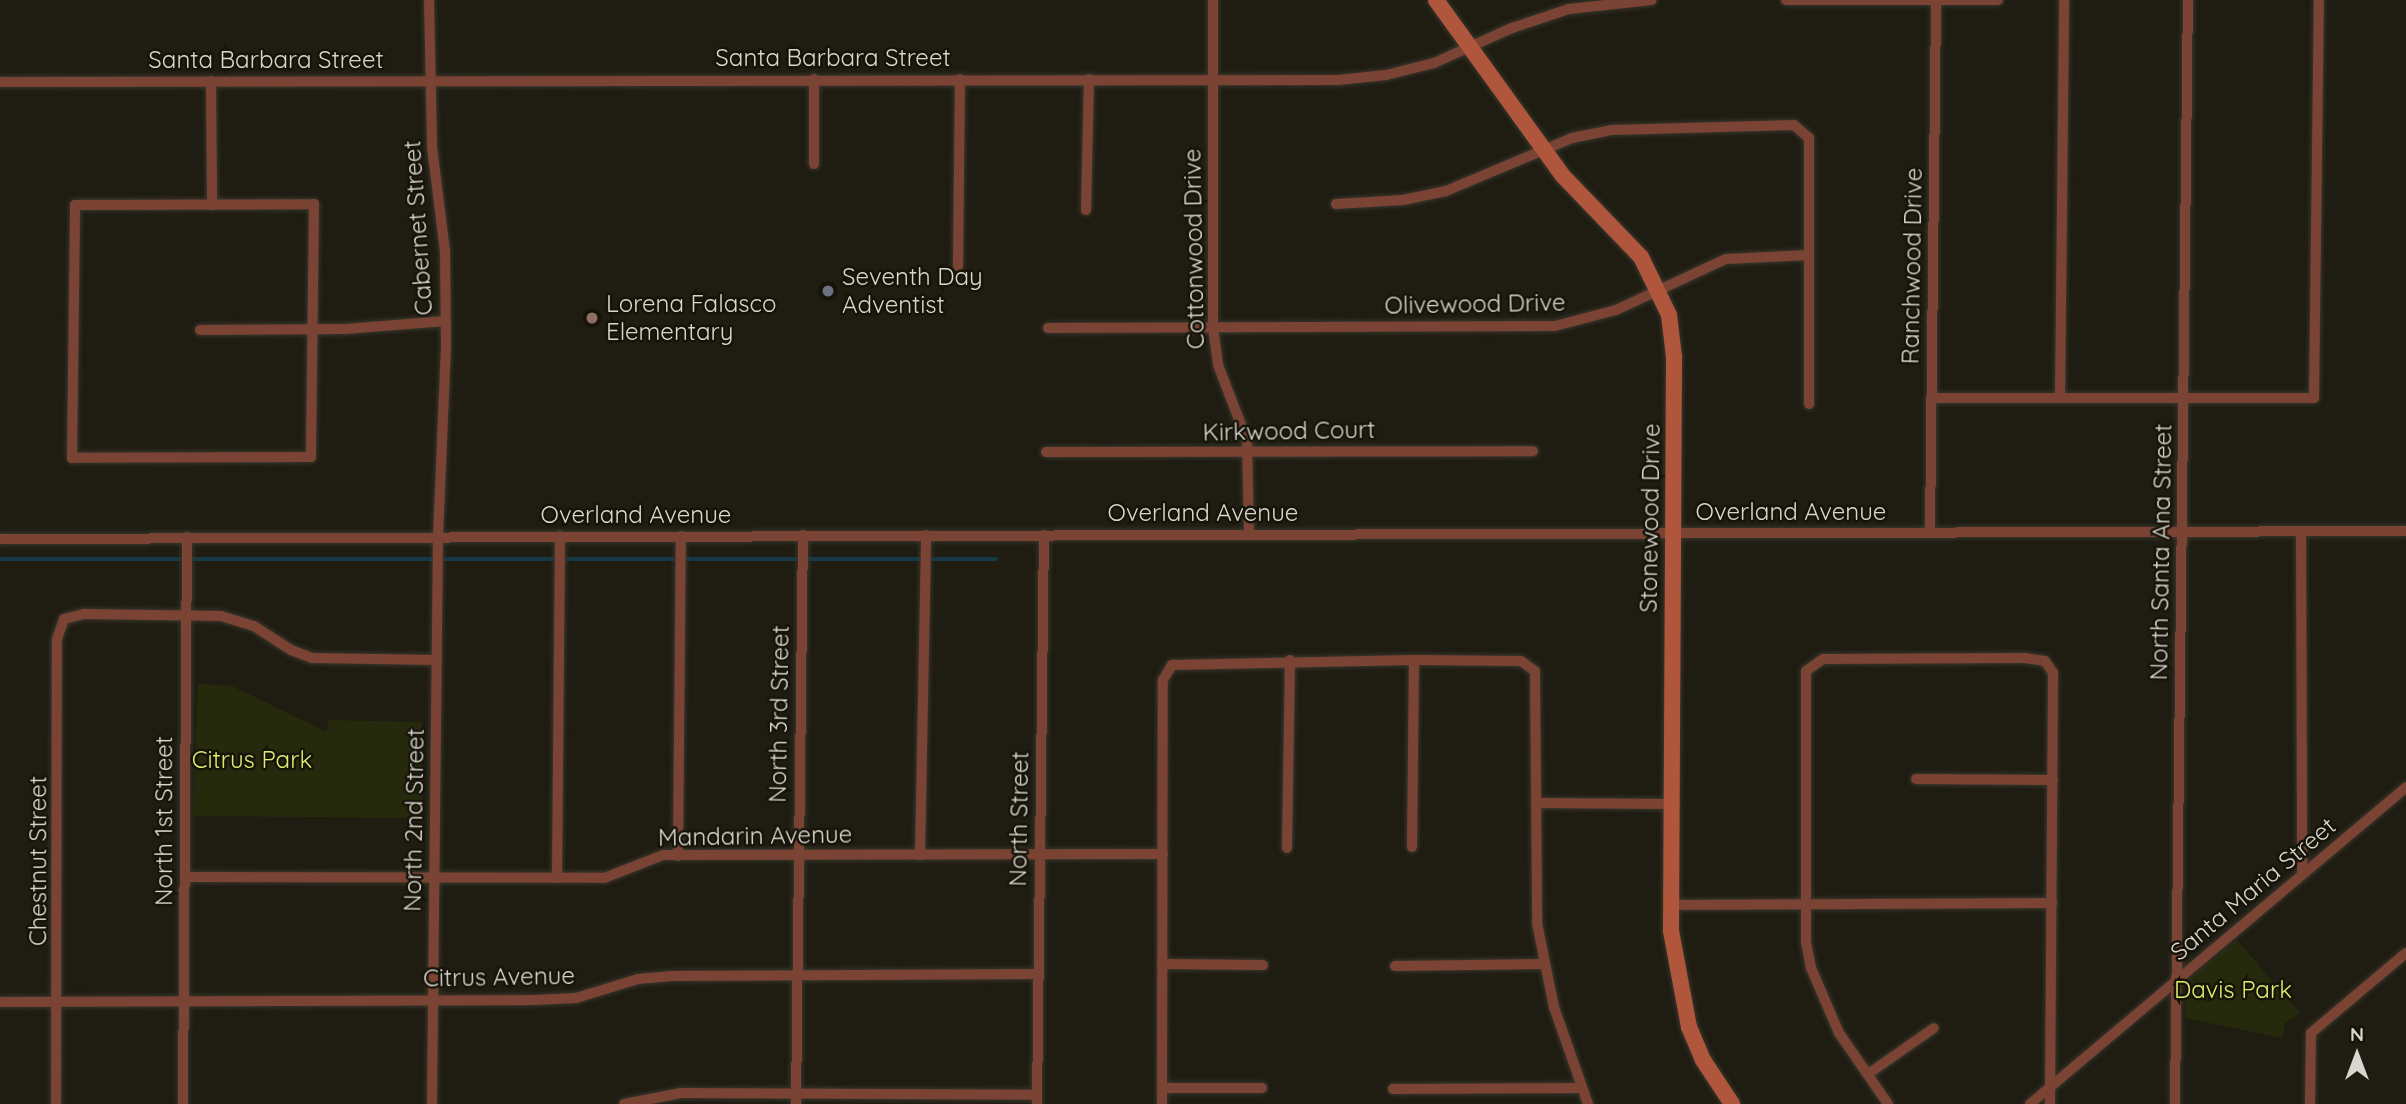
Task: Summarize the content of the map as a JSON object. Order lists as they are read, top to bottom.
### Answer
{
  "streets": {
    "street": [
      "Santa Barbara Street",
      "Cabernet Street",
      "Cottonwood Drive",
      "Ranchwood Drive",
      "Olivewood Drive",
      "Kirkwood Court",
      "Overland Avenue",
      "Stonewood Drive",
      "North Santa Ana Street",
      "North 3rd Street",
      "North Street",
      "North 2nd Street",
      "North 1st Street",
      "Mandarin Avenue",
      "Chestnut Street",
      "Santa Maria Street",
      "Citrus Avenue"
    ]
  },
  "crossings": [
    ["Santa Barbara Street", "Cabernet Street"],
    ["Santa Barbara Street", "Cottonwood Drive"],
    ["Santa Barbara Street", "Stonewood Drive"],
    ["Cabernet Street", "Overland Avenue"],
    ["Cabernet Street", "North 2nd Street"],
    ["Cottonwood Drive", "Olivewood Drive"],
    ["Cottonwood Drive", "Kirkwood Court"],
    ["Cottonwood Drive", "Overland Avenue"],
    ["Ranchwood Drive", "Overland Avenue"],
    ["Olivewood Drive", "Stonewood Drive"],
    ["Overland Avenue", "Stonewood Drive"],
    ["Overland Avenue", "North Santa Ana Street"],
    ["Overland Avenue", "North 3rd Street"],
    ["Overland Avenue", "North Street"],
    ["Overland Avenue", "North 2nd Street"],
    ["Overland Avenue", "North 1st Street"],
    ["North Santa Ana Street", "Santa Maria Street"],
    ["North 3rd Street", "Mandarin Avenue"],
    ["North 3rd Street", "Citrus Avenue"],
    ["North Street", "Mandarin Avenue"],
    ["North Street", "Citrus Avenue"],
    ["North 2nd Street", "Mandarin Avenue"],
    ["North 2nd Street", "Citrus Avenue"],
    ["North 1st Street", "Mandarin Avenue"],
    ["North 1st Street", "Chestnut Street"],
    ["North 1st Street", "Citrus Avenue"],
    ["Chestnut Street", "Citrus Avenue"]
  ],
  "parks": ["Citrus Park", "Davis Park"],
  "places": ["Seventh Day Adventist", "Lorena Falasco Elementary"],
  "north": "top"
}
